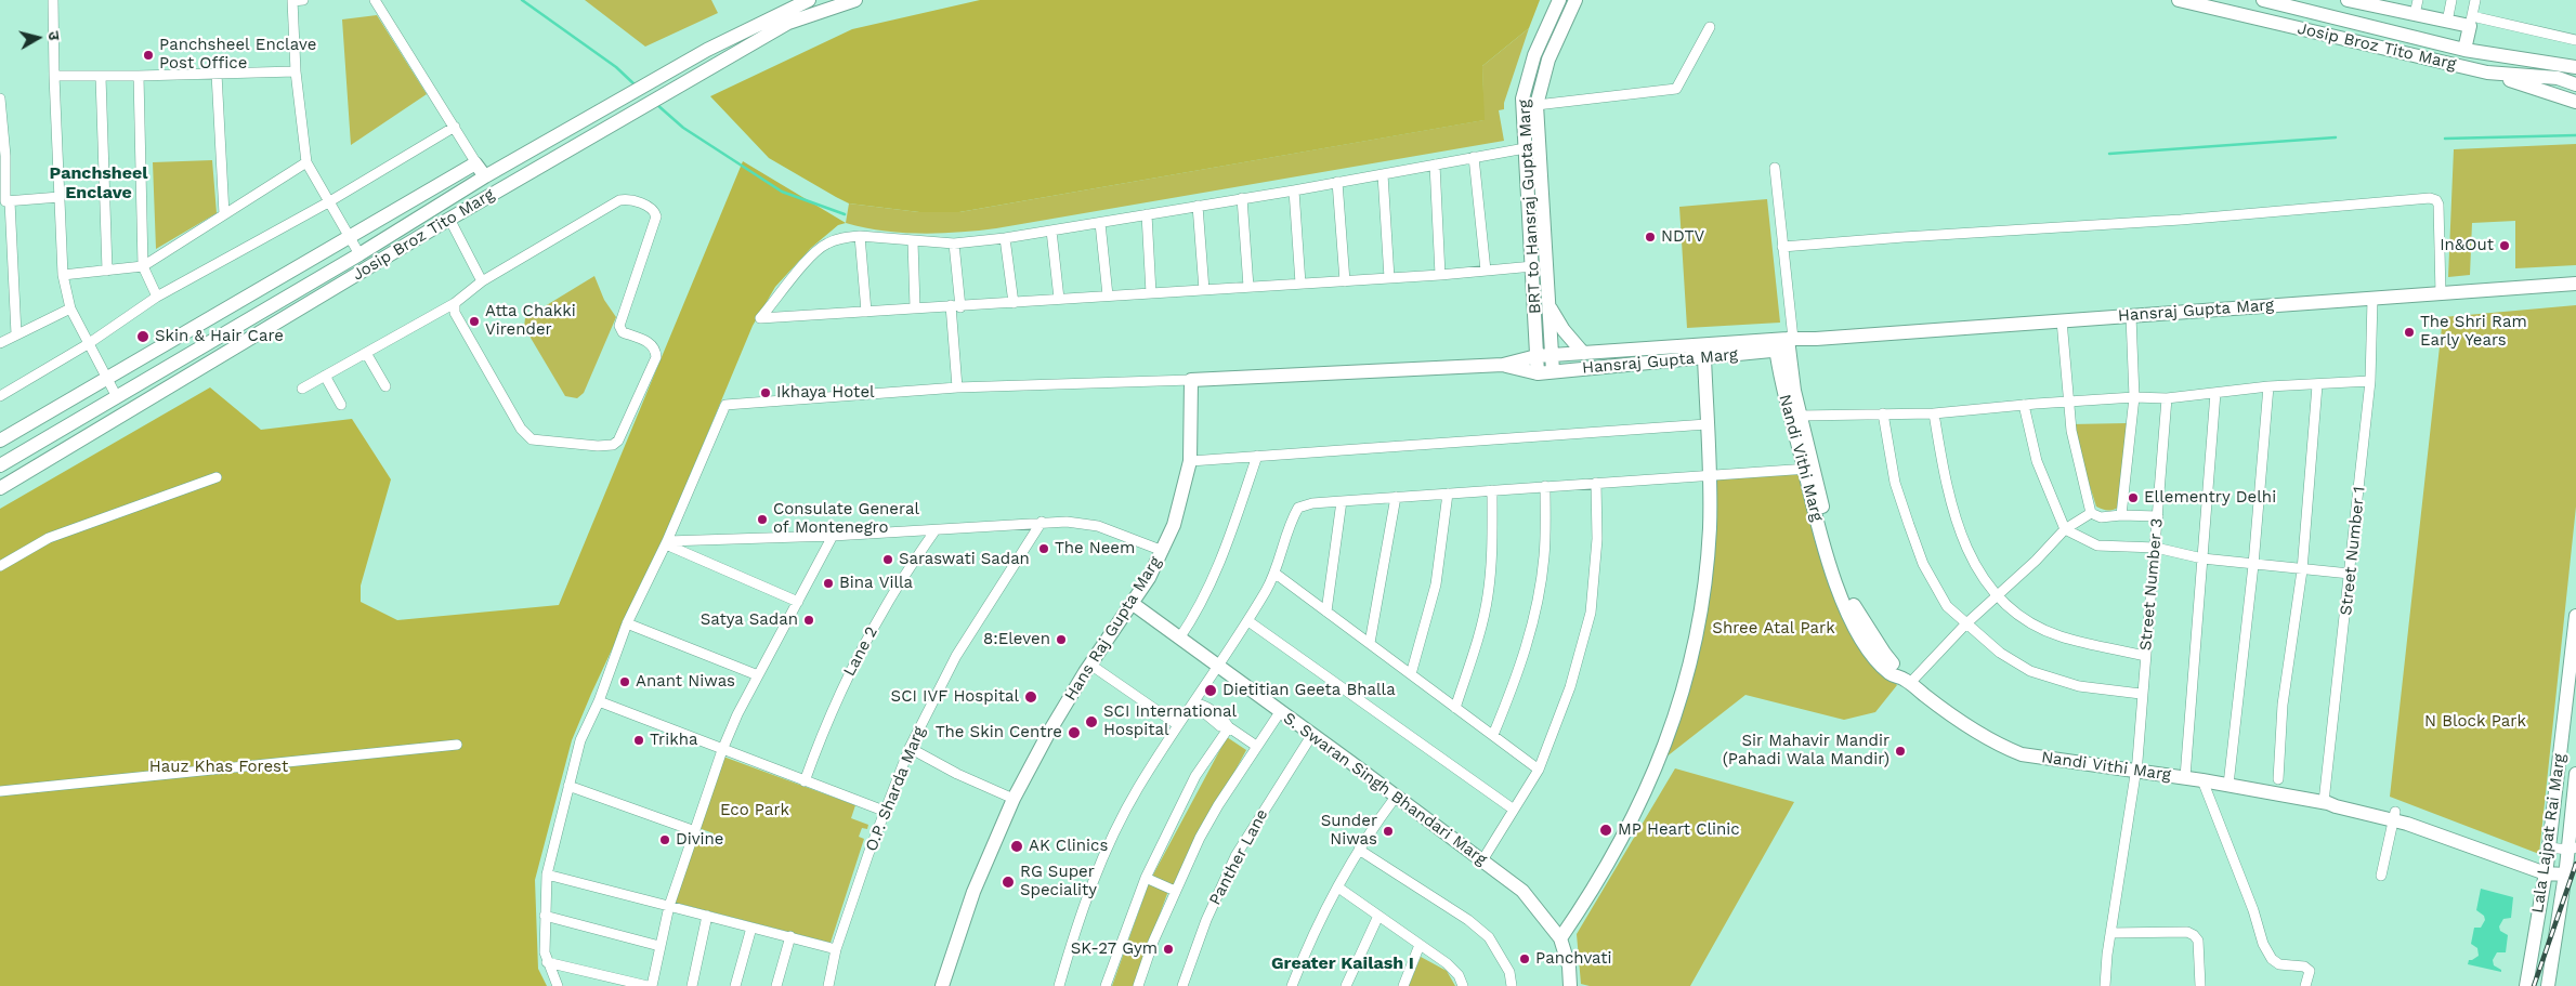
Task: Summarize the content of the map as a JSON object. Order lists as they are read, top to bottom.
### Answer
{
  "streets": {
    "street": [
      "Josip Broz Tito Marg",
      "BRT to Hansraj Gupta Marg",
      "Hansraj Gupta Marg",
      "Nandi Vithi Marg",
      "Street Number 1",
      "Street Number 3",
      "Hans Raj Gupta Marg",
      "Lane 2",
      "O.P. Sharda Marg",
      "S. Swaran Singh Bhandari Marg",
      "Lala Lajpat Rai Marg",
      "Panther Lane"
    ]
  },
  "crossings": [
    ["BRT to Hansraj Gupta Marg", "Hansraj Gupta Marg"],
    ["Hansraj Gupta Marg", "Nandi Vithi Marg"],
    ["Hansraj Gupta Marg", "Street Number 1"],
    ["Hansraj Gupta Marg", "Hans Raj Gupta Marg"],
    ["Nandi Vithi Marg", "Street Number 1"],
    ["Nandi Vithi Marg", "Street Number 3"],
    ["Nandi Vithi Marg", "Lala Lajpat Rai Marg"],
    ["Hans Raj Gupta Marg", "S. Swaran Singh Bhandari Marg"],
    ["S. Swaran Singh Bhandari Marg", "Panther Lane"]
  ],
  "districts": ["Panchsheel Enclave", "Greater Kailash I"],
  "parks": [
    "Shree Atal Park",
    "N Block Park",
    "Hauz Khas Forest",
    "Eco Park"
  ],
  "places": [
    "Panchsheel Enclave Post Office",
    "NDTV",
    "In&Out",
    "Atta Chakki Virender",
    "The Shri Ram Early Years",
    "Skin & Hair Care",
    "Ikhaya Hotel",
    "Ellementry Delhi",
    "Consulate General of Montenegro",
    "The Neem",
    "Saraswati Sadan",
    "Bina Villa",
    "Satya Sadan",
    "8:Eleven",
    "Anant Niwas",
    "Dietitian Geeta Bhalla",
    "SCI IVF Hospital",
    "SCI International Hospital",
    "The Skin Centre",
    "Trikha",
    "Sir Mahavir Mandir (Pahadi Wala Mandir)",
    "MP Heart Clinic",
    "Sunder Niwas",
    "Divine",
    "AK Clinics",
    "RG Super Speciality",
    "SK-27 Gym",
    "Panchvati"
  ],
  "north": "right"
}
